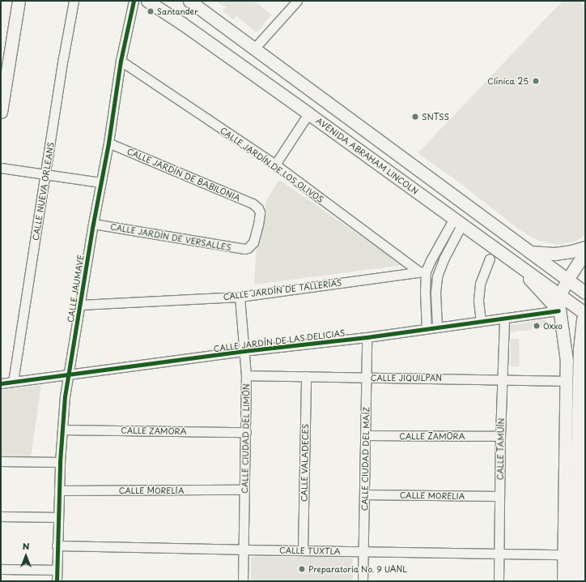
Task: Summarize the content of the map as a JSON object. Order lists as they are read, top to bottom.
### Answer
{
  "streets": {
    "main road": ["AVENIDA ABRAHAM LINCOLN"],
    "street": [
      "CALLE JARDÍN DE LOS OLIVOS",
      "CALLE JARDÍN DE BABILONIA",
      "CALLE NUEVA ORLEANS",
      "CALLE JARDÍN DE VERSALLES",
      "CALLE JAUMAVE",
      "CALLE JARDÍN DE TALLERÍAS",
      "CALLE JARDÍN DE LAS DELICIAS",
      "CALLE JIQUILPAN",
      "CALLE ZAMORA",
      "CALLE CIUDAD DEL LIMÓN",
      "CALLE TAMUÍN",
      "CALLE CIUDAD DEL MAÍZ",
      "CALLE VALADECES",
      "CALLE MORELIA",
      "CALLE TUXTLA"
    ]
  },
  "crossings": [
    ["CALLE JARDÍN DE LOS OLIVOS", "CALLE JAUMAVE"],
    ["CALLE JARDÍN DE LOS OLIVOS", "CALLE JARDÍN DE TALLERÍAS"],
    ["CALLE JARDÍN DE BABILONIA", "CALLE JARDÍN DE VERSALLES"],
    ["CALLE JARDÍN DE BABILONIA", "CALLE JAUMAVE"],
    ["CALLE NUEVA ORLEANS", "CALLE JARDÍN DE LAS DELICIAS"],
    ["CALLE JARDÍN DE VERSALLES", "CALLE JAUMAVE"],
    ["CALLE JAUMAVE", "CALLE JARDÍN DE TALLERÍAS"],
    ["CALLE JAUMAVE", "CALLE JARDÍN DE LAS DELICIAS"],
    ["CALLE JAUMAVE", "CALLE ZAMORA"],
    ["CALLE JAUMAVE", "CALLE MORELIA"],
    ["CALLE JAUMAVE", "CALLE TUXTLA"],
    ["CALLE JARDÍN DE TALLERÍAS", "CALLE CIUDAD DEL LIMÓN"],
    ["CALLE JARDÍN DE LAS DELICIAS", "CALLE CIUDAD DEL LIMÓN"],
    ["CALLE JARDÍN DE LAS DELICIAS", "CALLE TAMUÍN"],
    ["CALLE JARDÍN DE LAS DELICIAS", "CALLE CIUDAD DEL MAÍZ"],
    ["CALLE JIQUILPAN", "CALLE CIUDAD DEL LIMÓN"],
    ["CALLE JIQUILPAN", "CALLE TAMUÍN"],
    ["CALLE JIQUILPAN", "CALLE CIUDAD DEL MAÍZ"],
    ["CALLE JIQUILPAN", "CALLE VALADECES"],
    ["CALLE ZAMORA", "CALLE CIUDAD DEL LIMÓN"],
    ["CALLE ZAMORA", "CALLE TAMUÍN"],
    ["CALLE ZAMORA", "CALLE CIUDAD DEL MAÍZ"],
    ["CALLE CIUDAD DEL LIMÓN", "CALLE MORELIA"],
    ["CALLE CIUDAD DEL LIMÓN", "CALLE TUXTLA"],
    ["CALLE TAMUÍN", "CALLE MORELIA"],
    ["CALLE TAMUÍN", "CALLE TUXTLA"],
    ["CALLE CIUDAD DEL MAÍZ", "CALLE MORELIA"],
    ["CALLE CIUDAD DEL MAÍZ", "CALLE TUXTLA"],
    ["CALLE VALADECES", "CALLE TUXTLA"]
  ],
  "places": [
    "Santander",
    "Clínica 25",
    "SNTSS",
    "Oxxo",
    "Preparatoria No. 9 UANL"
  ],
  "north": "top"
}
